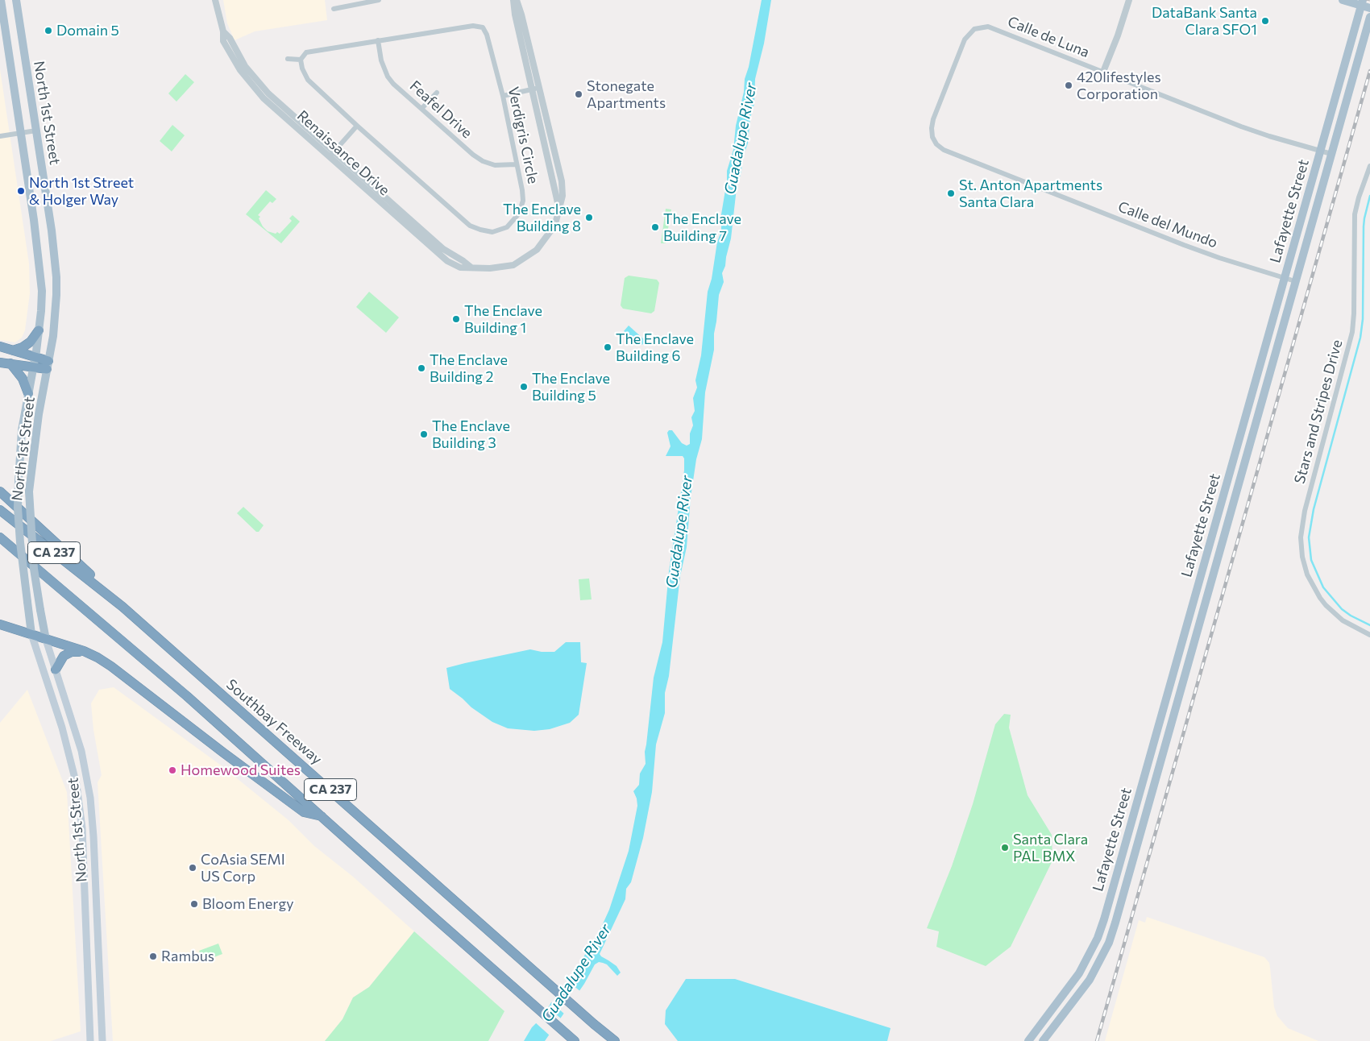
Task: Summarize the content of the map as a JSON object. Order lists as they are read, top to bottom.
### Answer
{
  "streets": {
    "highway": ["CA 237", "Southbay Freeway"],
    "main road": ["North 1st Street", "Lafayette Street"],
    "street": [
      "Calle de Luna",
      "Feafel Drive",
      "Verdigris Circle",
      "Renaissance Drive",
      "Calle del Mundo",
      "Stars and Stripes Drive"
    ]
  },
  "crossings": [
    ["Calle de Luna", "Lafayette Street"],
    ["Calle de Luna", "Calle del Mundo"],
    ["Feafel Drive", "Verdigris Circle"],
    ["Lafayette Street", "Calle del Mundo"]
  ],
  "water": ["Guadalupe River"],
  "places": [
    "DataBank Santa Clara SFO1",
    "Domain 5",
    "420lifestyles Corporation",
    "Stonegate Apartments",
    "North 1st Street & Holger Way",
    "St. Anton Apartments Santa Clara",
    "The Enclave Building 8",
    "The Enclave Building 7",
    "The Enclave Building 1",
    "The Enclave Building 6",
    "The Enclave Building 2",
    "The Enclave Building 5",
    "The Enclave Building 3",
    "Homewood Suites",
    "Santa Clara PAL BMX",
    "CoAsia SEMI US Corp",
    "Bloom Energy",
    "Rambus"
  ]
}
